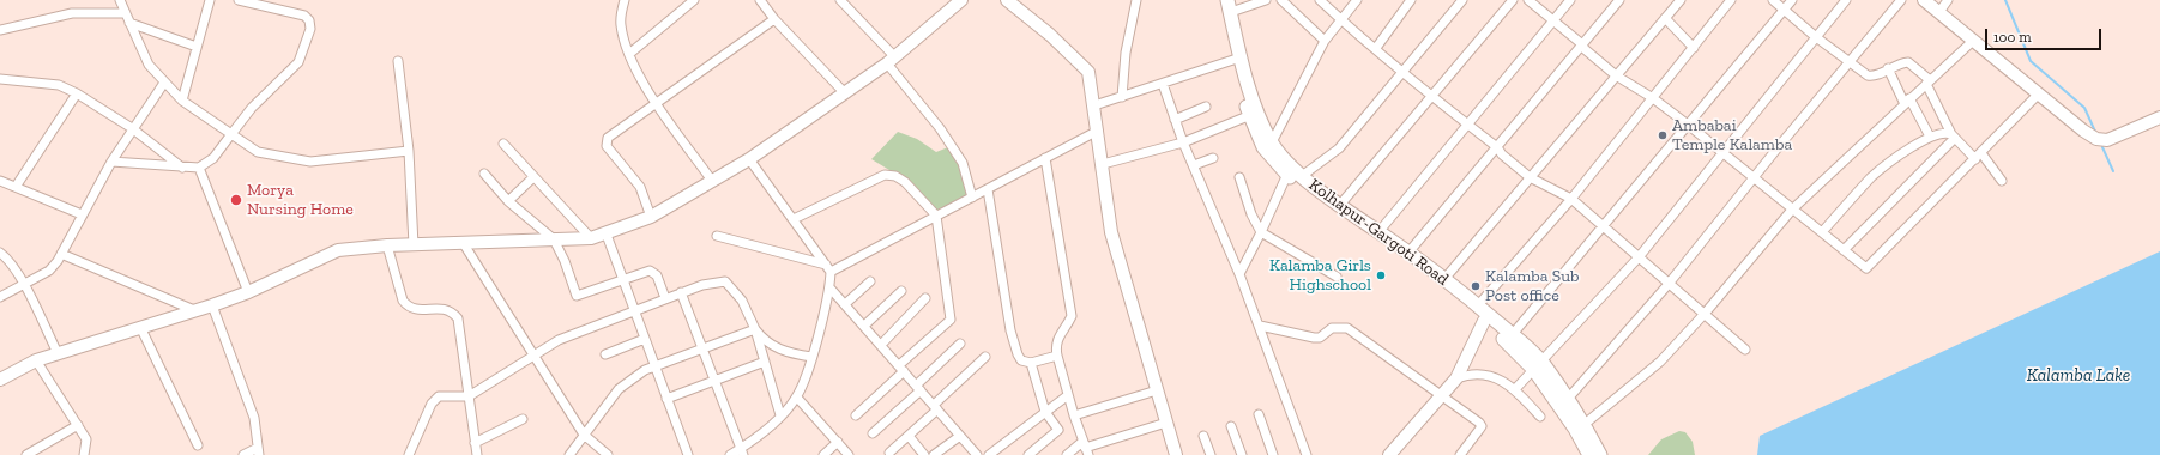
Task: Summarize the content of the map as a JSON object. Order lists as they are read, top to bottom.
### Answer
{
  "streets": {
    "main road": ["Kolhapur-Gargoti Road"]
  },
  "water": ["Kalamba Lake"],
  "places": [
    "Ambabai Temple Kalamba",
    "Morya Nursing Home",
    "Kalamba Girls Highschool",
    "Kalamba Sub Post office"
  ],
  "scale_bar": "100 m"
}
